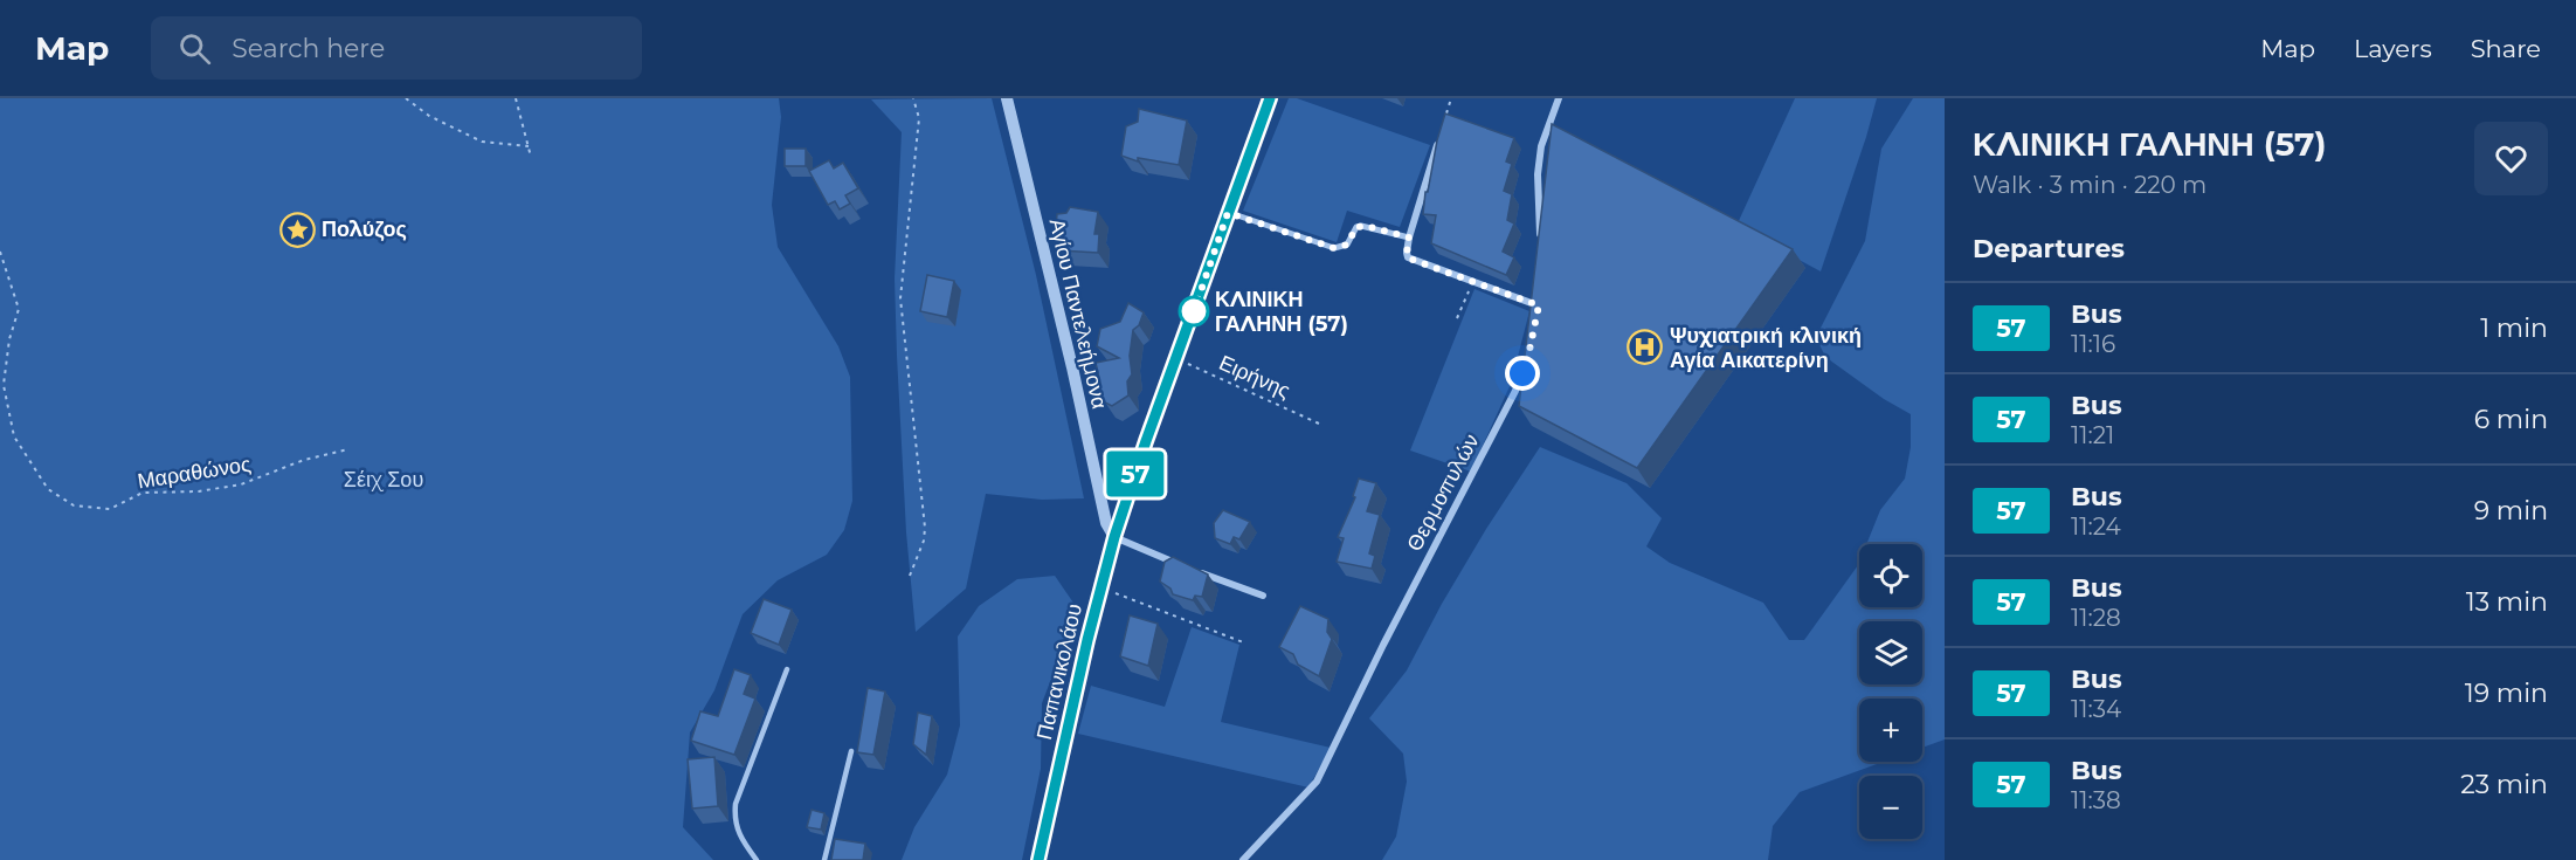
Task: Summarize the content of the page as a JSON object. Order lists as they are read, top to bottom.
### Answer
{
  "streets": {
    "main road": ["Παπανικολάου"],
    "street": ["Αγίου Παντελεήμονα", "Θερμοπυλών"],
    "path": ["Ειρήνης", "Μαραθώνος"]
  },
  "crossings": [
    ["Αγίου Παντελεήμονα", "Παπανικολάου"],
    ["Ειρήνης", "Παπανικολάου"]
  ],
  "parks": ["Σέιχ Σου"],
  "places": {
    "place": ["Πολύζος"],
    "other": ["ΚΛΙΝΙΚΗ ΓΑΛΗΝΗ (57)"],
    "hospital": ["Ψυχιατρική κλινική Αγία Αικατερίνη"]
  },
  "lines": ["bus line 57"],
  "page": {
    "header": "Map",
    "search": "Search here",
    "nav": ["Map", "Layers", "Share"],
    "on_map": "57",
    "heading": [
      ["ΚΛΙΝΙΚΗ ΓΑΛΗΝΗ (57)", "Walk · 3 min · 220 m"],
      "Departures"
    ],
    "list": [
      {
        "mark": "57",
        "name": "Bus",
        "note": "11:16",
        "value": "1 min"
      },
      {
        "mark": "57",
        "name": "Bus",
        "note": "11:21",
        "value": "6 min"
      },
      {
        "mark": "57",
        "name": "Bus",
        "note": "11:24",
        "value": "9 min"
      },
      {
        "mark": "57",
        "name": "Bus",
        "note": "11:28",
        "value": "13 min"
      },
      {
        "mark": "57",
        "name": "Bus",
        "note": "11:34",
        "value": "19 min"
      },
      {
        "mark": "57",
        "name": "Bus",
        "note": "11:38",
        "value": "23 min"
      }
    ],
    "map_buttons": ["+", "−"]
  }
}
